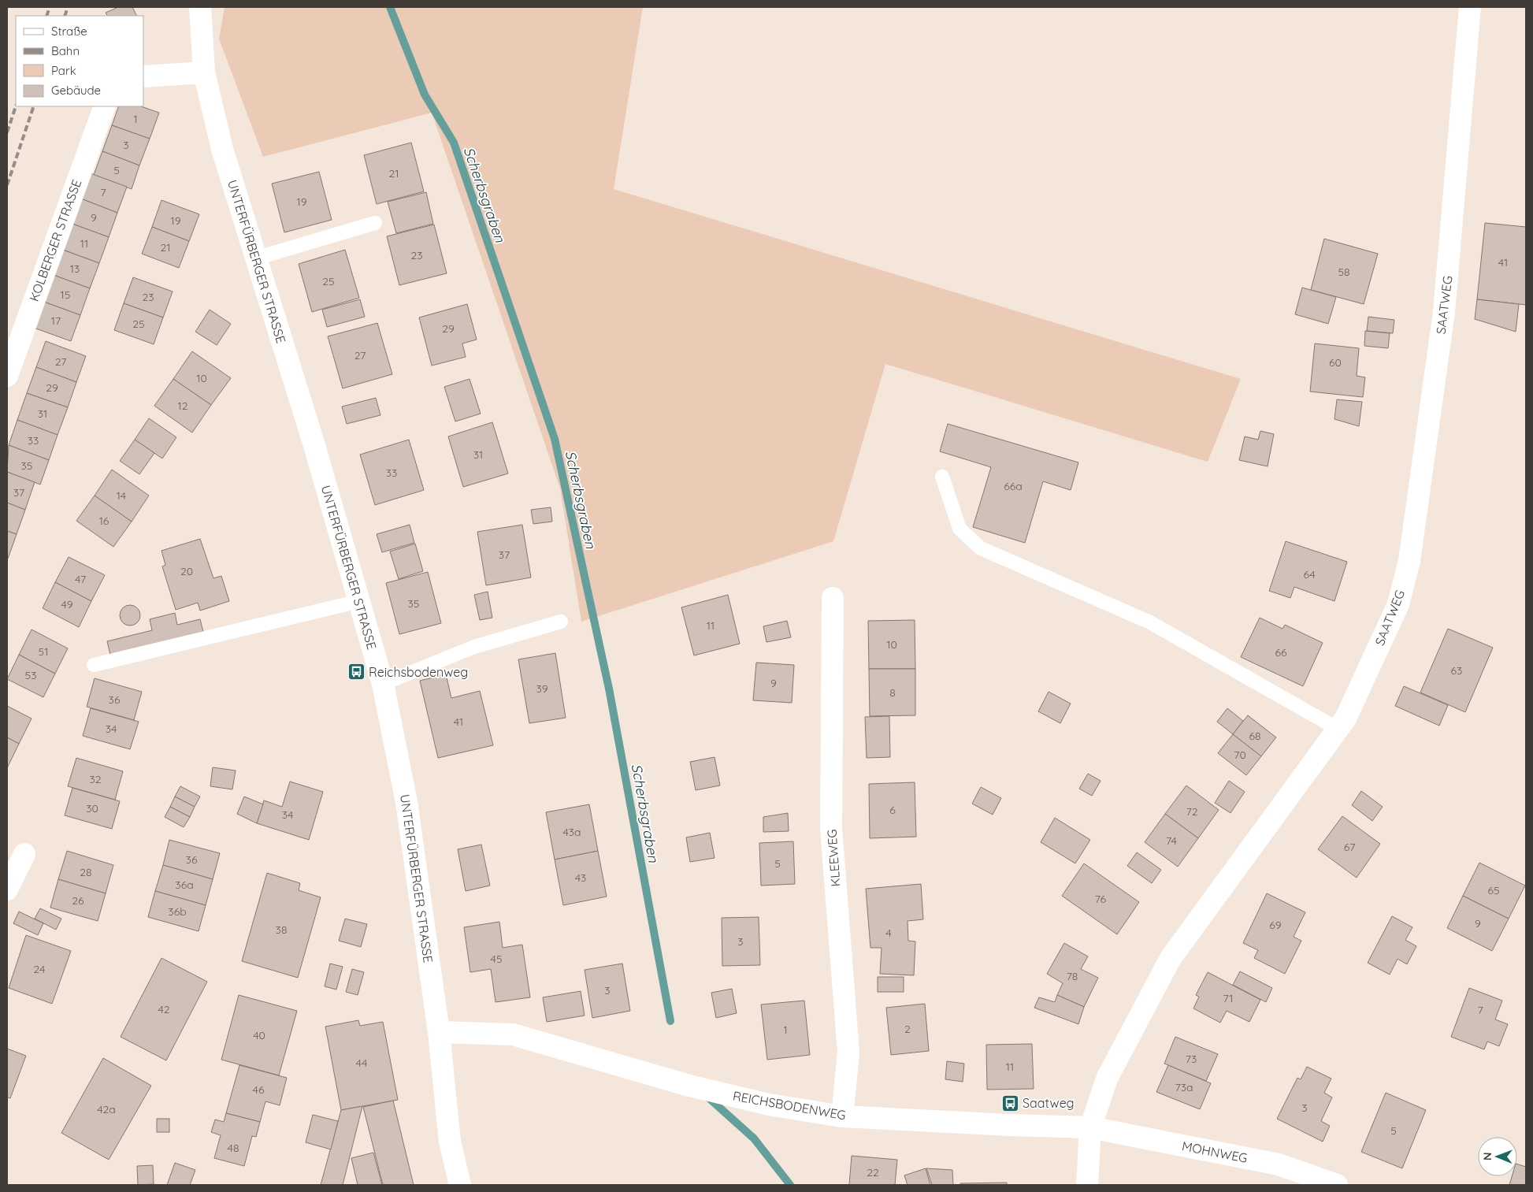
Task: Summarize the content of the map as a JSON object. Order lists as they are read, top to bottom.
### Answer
{
  "streets": {
    "street": [
      "KOLBERGER STRASSE",
      "UNTERFÜRBERGER STRASSE",
      "SAATWEG",
      "KLEEWEG",
      "REICHSBODENWEG",
      "MOHNWEG"
    ]
  },
  "crossings": [
    ["UNTERFÜRBERGER STRASSE", "REICHSBODENWEG"],
    ["SAATWEG", "REICHSBODENWEG"],
    ["SAATWEG", "MOHNWEG"],
    ["KLEEWEG", "REICHSBODENWEG"],
    ["REICHSBODENWEG", "MOHNWEG"]
  ],
  "water": ["Scherbsgraben"],
  "places": {
    "bus stop": ["Reichsbodenweg", "Saatweg"]
  },
  "house_numbers": [
    "1",
    "3",
    "5",
    "21",
    "7",
    "19",
    "9",
    "19",
    "11",
    "21",
    "23",
    "41",
    "13",
    "58",
    "25",
    "15",
    "23",
    "17",
    "25",
    "29",
    "27",
    "27",
    "60",
    "10",
    "29",
    "12",
    "31",
    "33",
    "31",
    "35",
    "33",
    "66a",
    "37",
    "14",
    "16",
    "37",
    "20",
    "64",
    "47",
    "35",
    "49",
    "11",
    "10",
    "51",
    "66",
    "63",
    "53",
    "9",
    "39",
    "8",
    "36",
    "41",
    "34",
    "68",
    "70",
    "32",
    "30",
    "6",
    "72",
    "34",
    "43a",
    "74",
    "67",
    "36",
    "5",
    "28",
    "43",
    "36a",
    "65",
    "76",
    "26",
    "36b",
    "9",
    "69",
    "38",
    "4",
    "3",
    "45",
    "24",
    "78",
    "3",
    "71",
    "42",
    "7",
    "2",
    "1",
    "40",
    "73",
    "44",
    "11",
    "73a",
    "46",
    "3",
    "42a",
    "5",
    "48",
    "22"
  ],
  "legend": [
    "Straße",
    "Bahn",
    "Park",
    "Gebäude"
  ],
  "north": "left"
}
